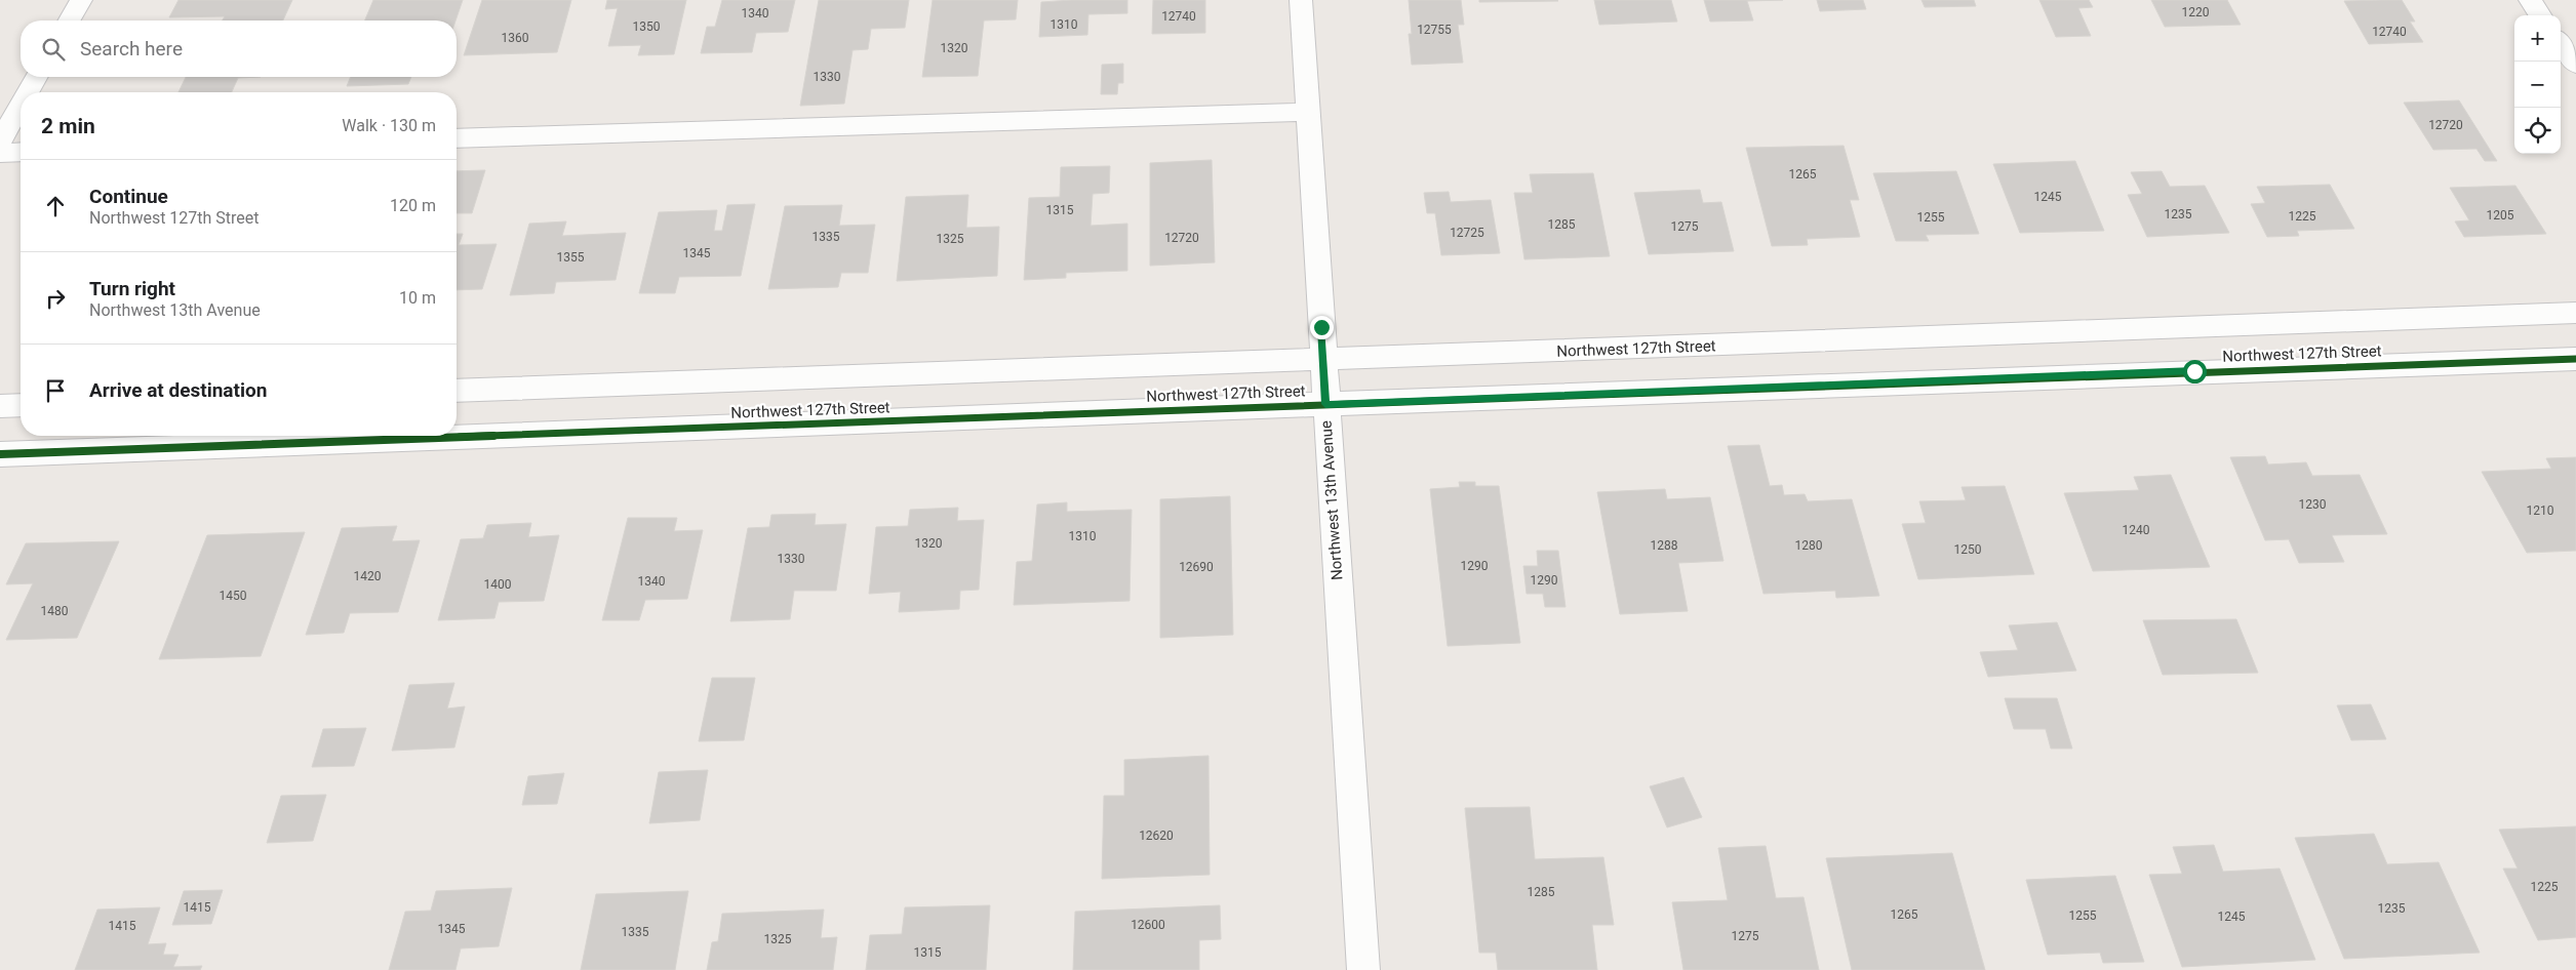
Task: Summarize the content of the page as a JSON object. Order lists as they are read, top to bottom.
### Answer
{
  "streets": {
    "street": ["Northwest 127th Street", "Northwest 13th Avenue"]
  },
  "crossings": [
    ["Northwest 127th Street", "Northwest 13th Avenue"]
  ],
  "house_numbers": [
    "1220",
    "1340",
    "12740",
    "1310",
    "1350",
    "12755",
    "12740",
    "1360",
    "1320",
    "1330",
    "12720",
    "1265",
    "1245",
    "1315",
    "1235",
    "1205",
    "1225",
    "1255",
    "1285",
    "1275",
    "12725",
    "1335",
    "12720",
    "1325",
    "1345",
    "1355",
    "1230",
    "1210",
    "1240",
    "1310",
    "1320",
    "1288",
    "1280",
    "1250",
    "1330",
    "1290",
    "12690",
    "1420",
    "1290",
    "1340",
    "1400",
    "1450",
    "1480",
    "12620",
    "1225",
    "1285",
    "1415",
    "1235",
    "1265",
    "1255",
    "1245",
    "12600",
    "1415",
    "1345",
    "1335",
    "1275",
    "1325",
    "1315"
  ],
  "page": {
    "map_buttons": ["+", "−"],
    "search": "Search here",
    "heading": ["2 min", "Walk · 130 m"],
    "list": [
      ["Continue", "Northwest 127th Street", "120 m"],
      ["Turn right", "Northwest 13th Avenue", "10 m"],
      "Arrive at destination"
    ]
  }
}
